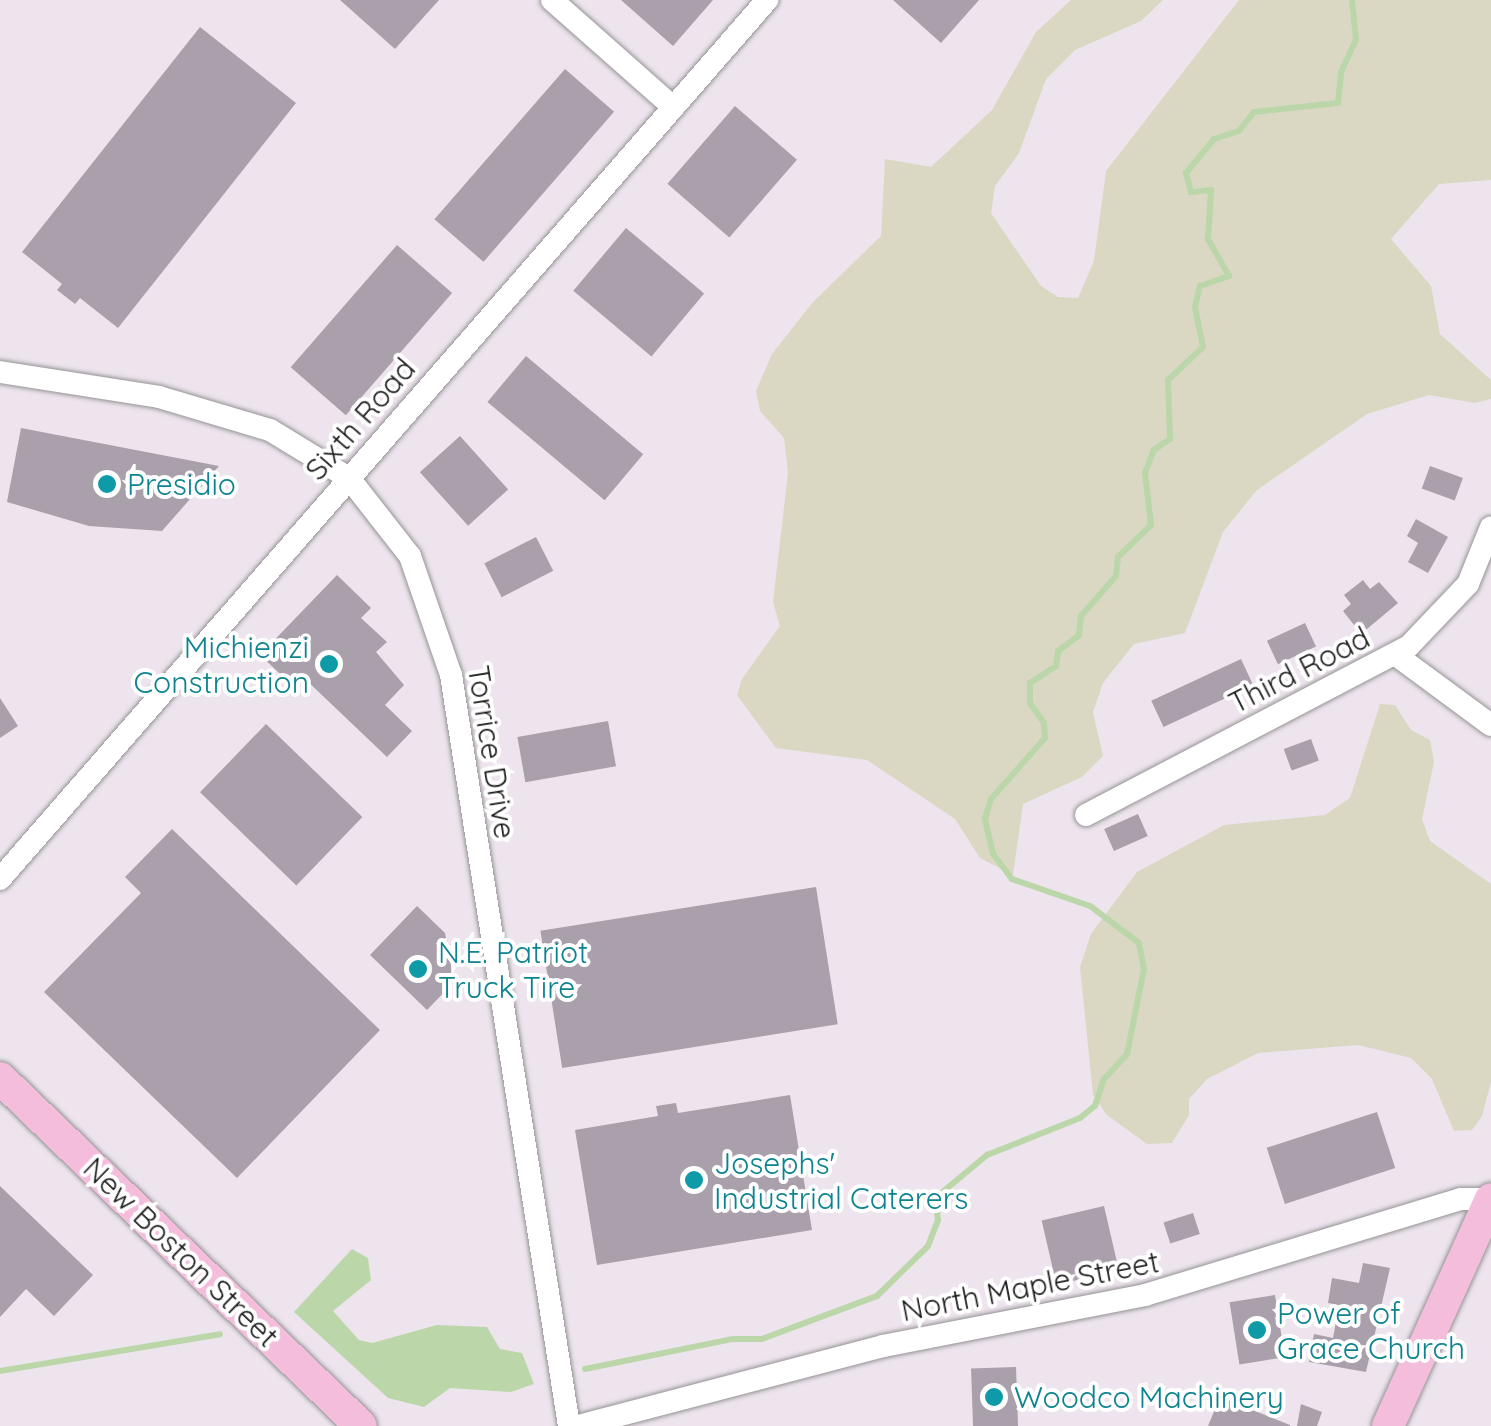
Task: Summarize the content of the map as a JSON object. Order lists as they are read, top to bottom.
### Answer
{
  "streets": {
    "main road": ["New Boston Street"],
    "street": [
      "Sixth Road",
      "Third Road",
      "Torrice Drive",
      "North Maple Street"
    ]
  },
  "crossings": [
    ["Sixth Road", "Torrice Drive"]
  ],
  "places": [
    "Presidio",
    "Michienzi Construction",
    "N.E. Patriot Truck Tire",
    "Josephs' Industrial Caterers",
    "Power of Grace Church",
    "Woodco Machinery"
  ]
}
